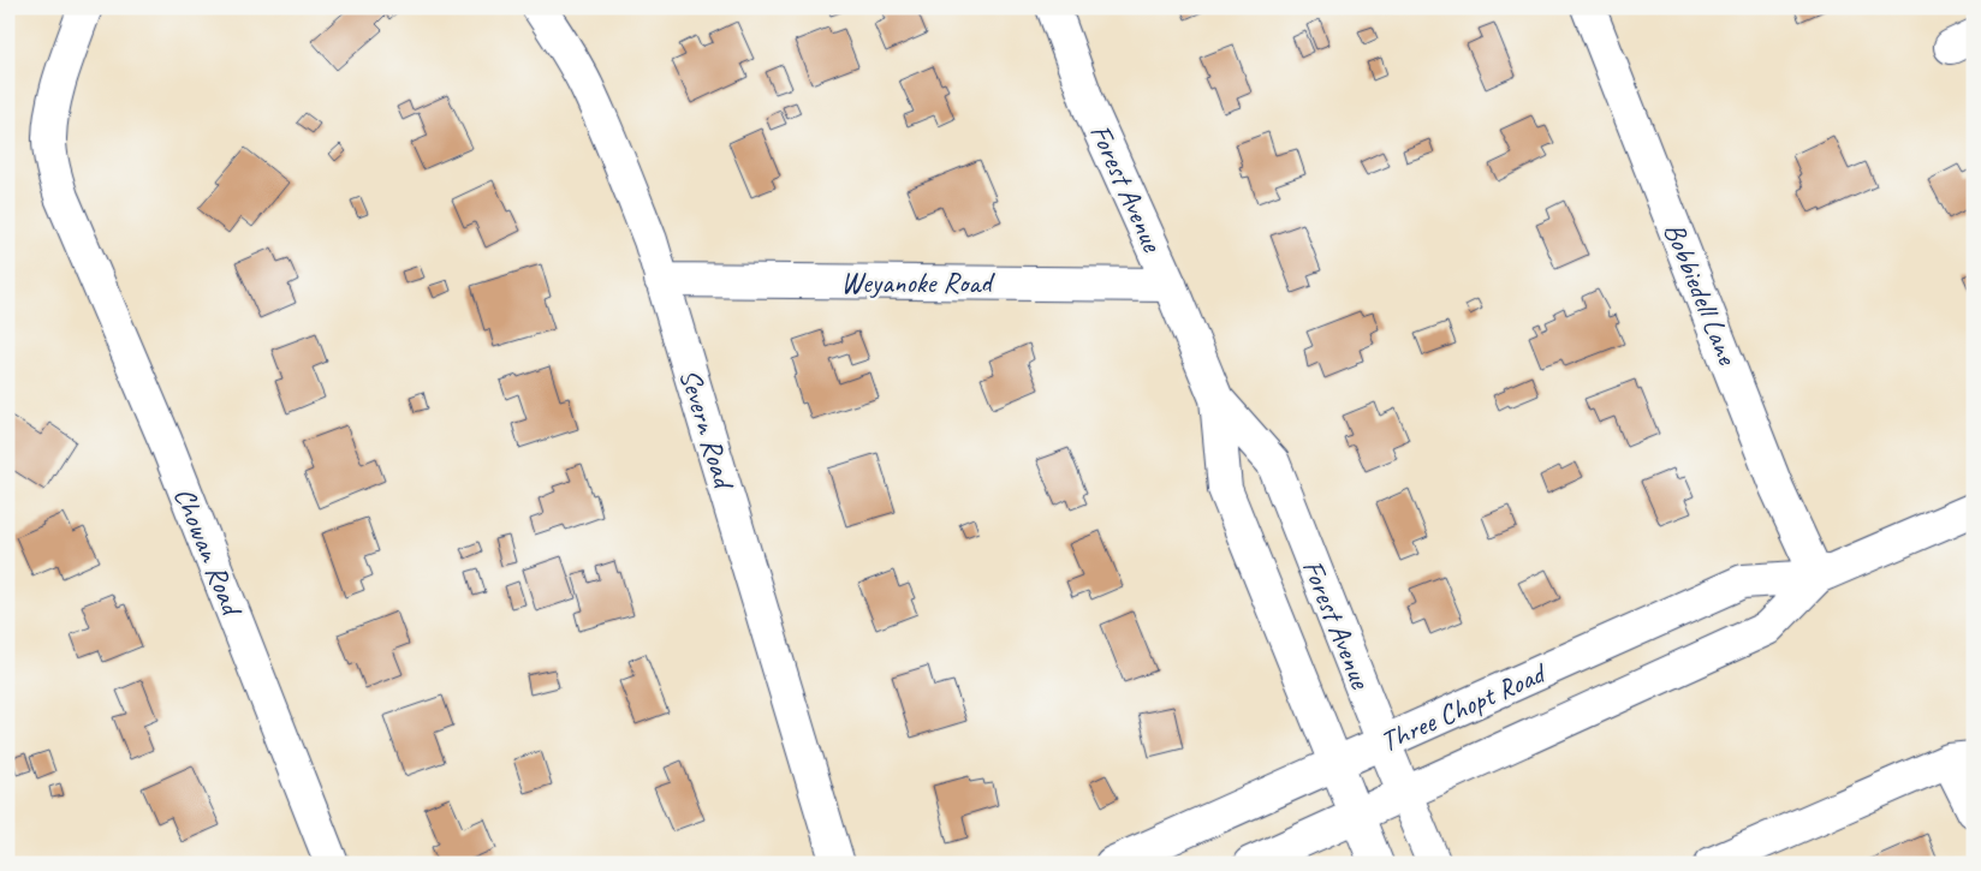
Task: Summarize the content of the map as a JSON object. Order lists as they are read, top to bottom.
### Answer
{
  "streets": {
    "main road": [
      "Forest Avenue",
      "Weyanoke Road",
      "Bobbiedell Lane",
      "Severn Road",
      "Chowan Road",
      "Three Chopt Road"
    ]
  },
  "crossings": [
    ["Forest Avenue", "Weyanoke Road"],
    ["Forest Avenue", "Three Chopt Road"],
    ["Weyanoke Road", "Severn Road"],
    ["Bobbiedell Lane", "Three Chopt Road"]
  ]
}
